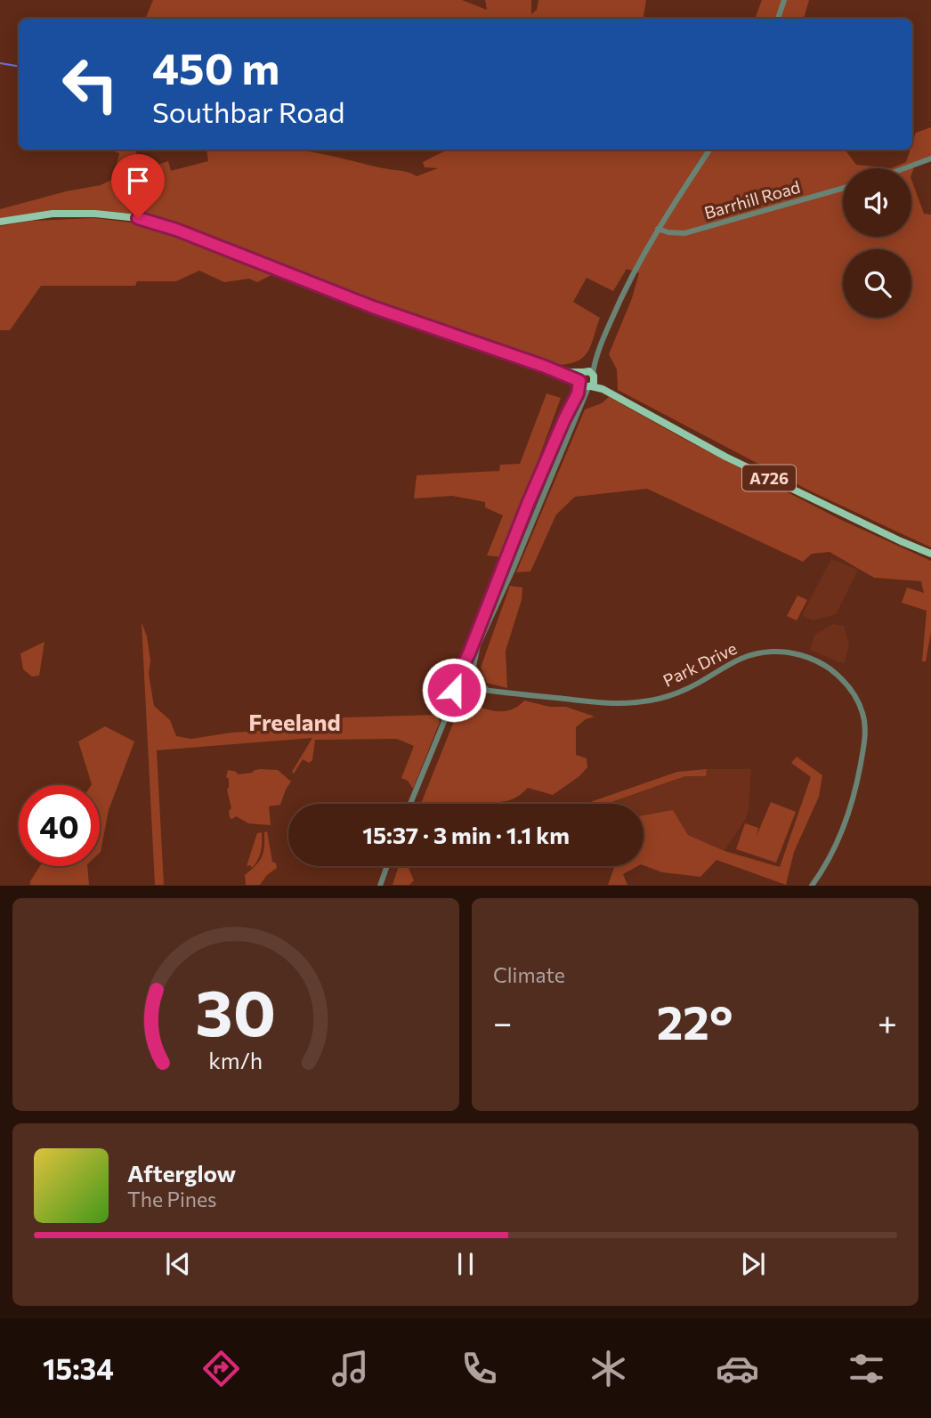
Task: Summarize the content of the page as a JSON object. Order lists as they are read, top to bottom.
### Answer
{
  "streets": {
    "main road": ["A726"],
    "street": ["Barrhill Road", "Park Drive"]
  },
  "districts": ["Freeland"],
  "page": {
    "turn": ["450 m", "Southbar Road"],
    "limit": "40",
    "trip": "15:37 · 3 min · 1.1 km",
    "tile": "Climate",
    "heat": ["−", "22°", "+"],
    "song": ["Afterglow", "The Pines"],
    "tabs": "15:34",
    "gauge": ["30", "km/h"]
  }
}
